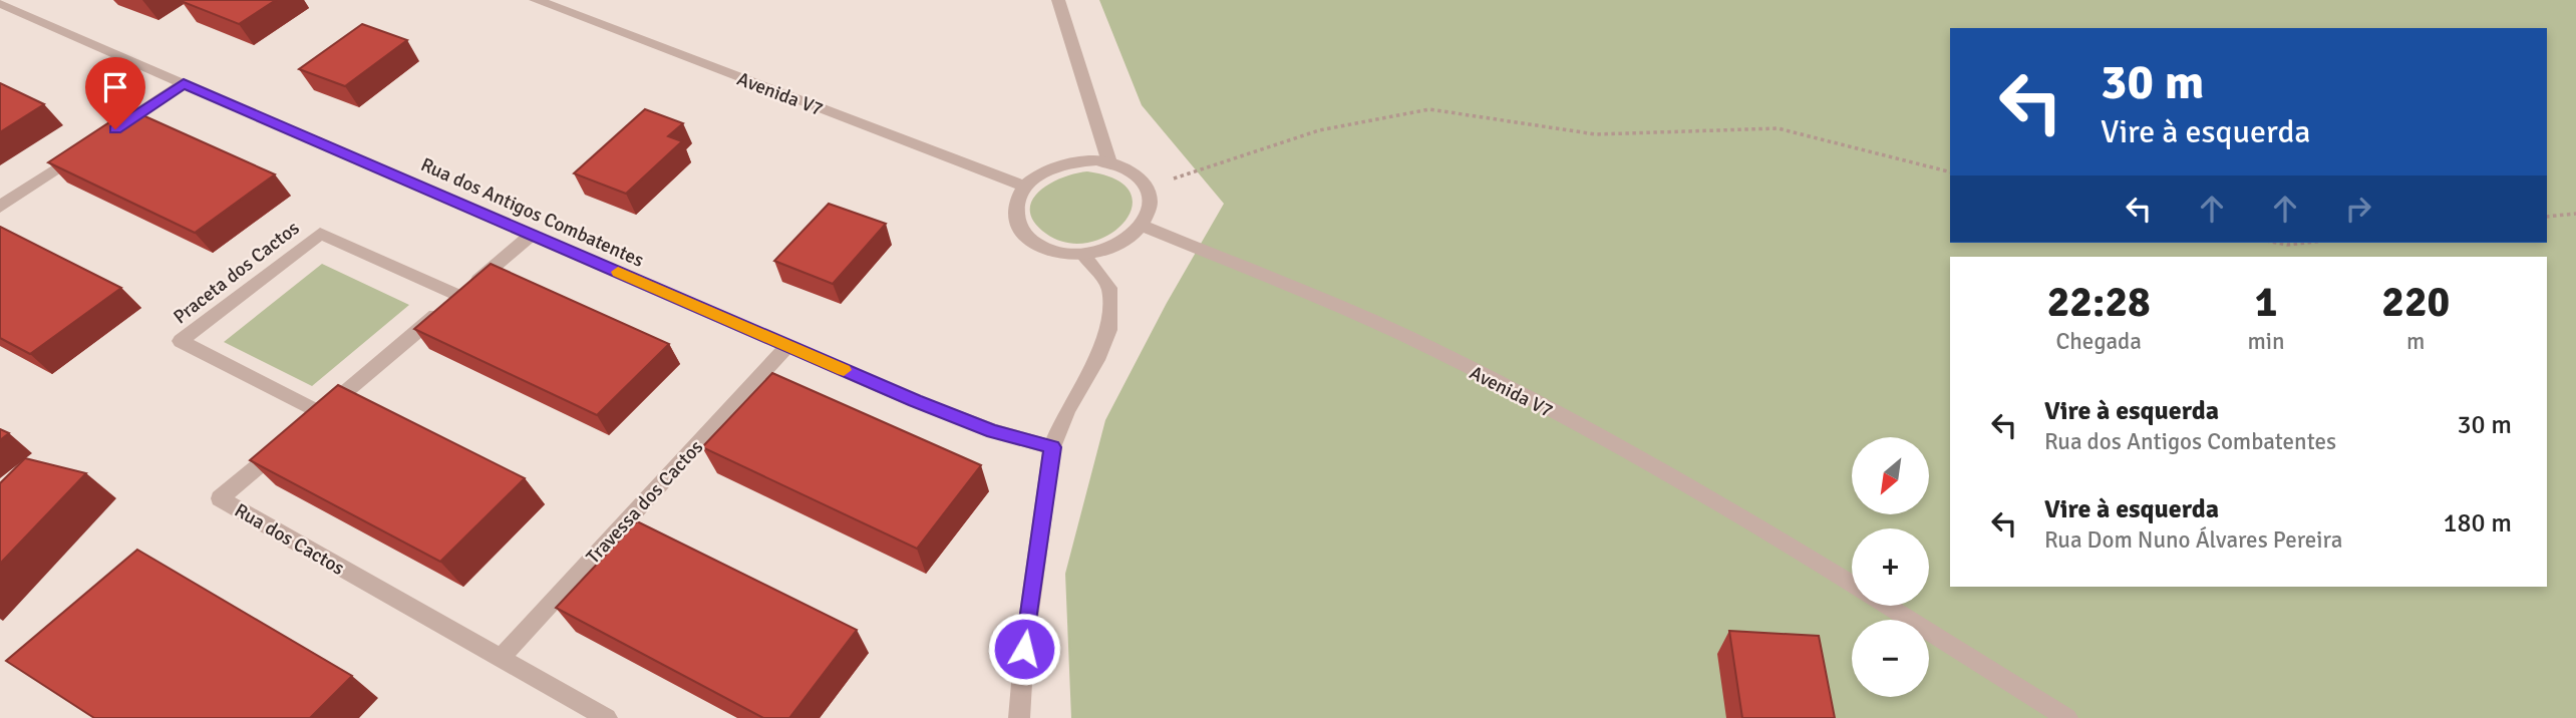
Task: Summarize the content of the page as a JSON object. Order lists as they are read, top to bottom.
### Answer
{
  "streets": {
    "street": [
      "Avenida V7",
      "Rua dos Antigos Combatentes",
      "Praceta dos Cactos",
      "Travessa dos Cactos",
      "Rua dos Cactos"
    ]
  },
  "crossings": [
    ["Rua dos Antigos Combatentes", "Travessa dos Cactos"],
    ["Rua dos Antigos Combatentes", "Rua dos Cactos"],
    ["Praceta dos Cactos", "Rua dos Cactos"],
    ["Travessa dos Cactos", "Rua dos Cactos"]
  ],
  "north": "bottom left",
  "page": {
    "turn": ["30 m", "Vire à esquerda"],
    "eta": [
      "22:28",
      "Chegada",
      "1",
      "min",
      "220",
      "m"
    ],
    "list": [
      {
        "name": "Vire à esquerda",
        "note": "Rua dos Antigos Combatentes",
        "value": "30 m"
      },
      {
        "name": "Vire à esquerda",
        "note": "Rua Dom Nuno Álvares Pereira",
        "value": "180 m"
      }
    ],
    "map_buttons": ["+", "−"]
  }
}
